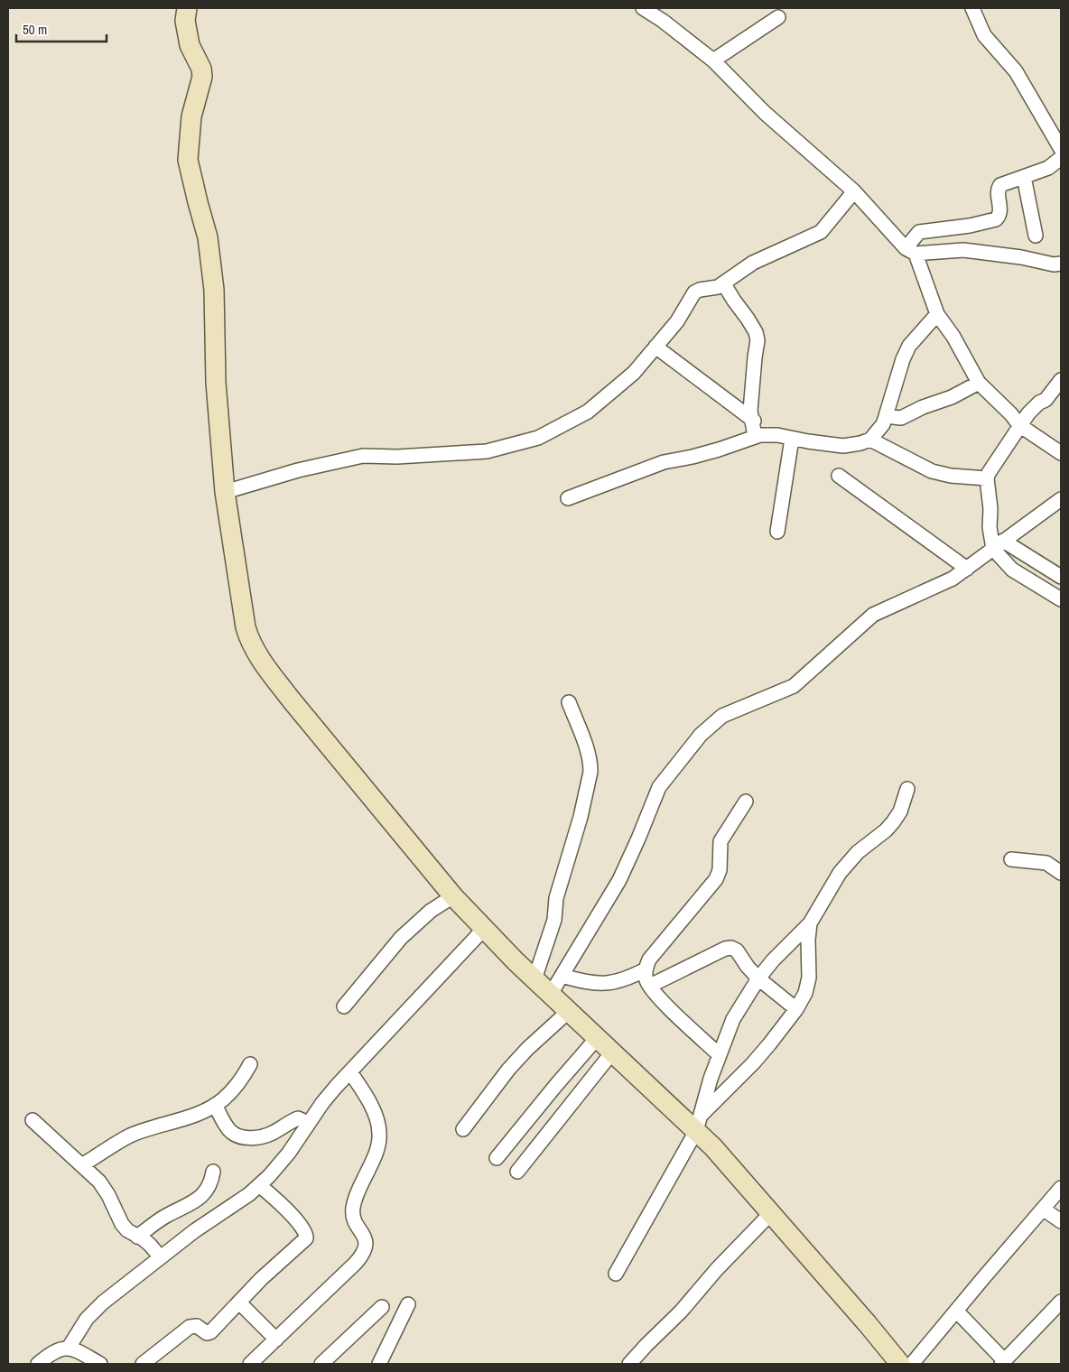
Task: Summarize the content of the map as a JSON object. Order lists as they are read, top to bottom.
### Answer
{
  "scale_bar": "50 m"
}
